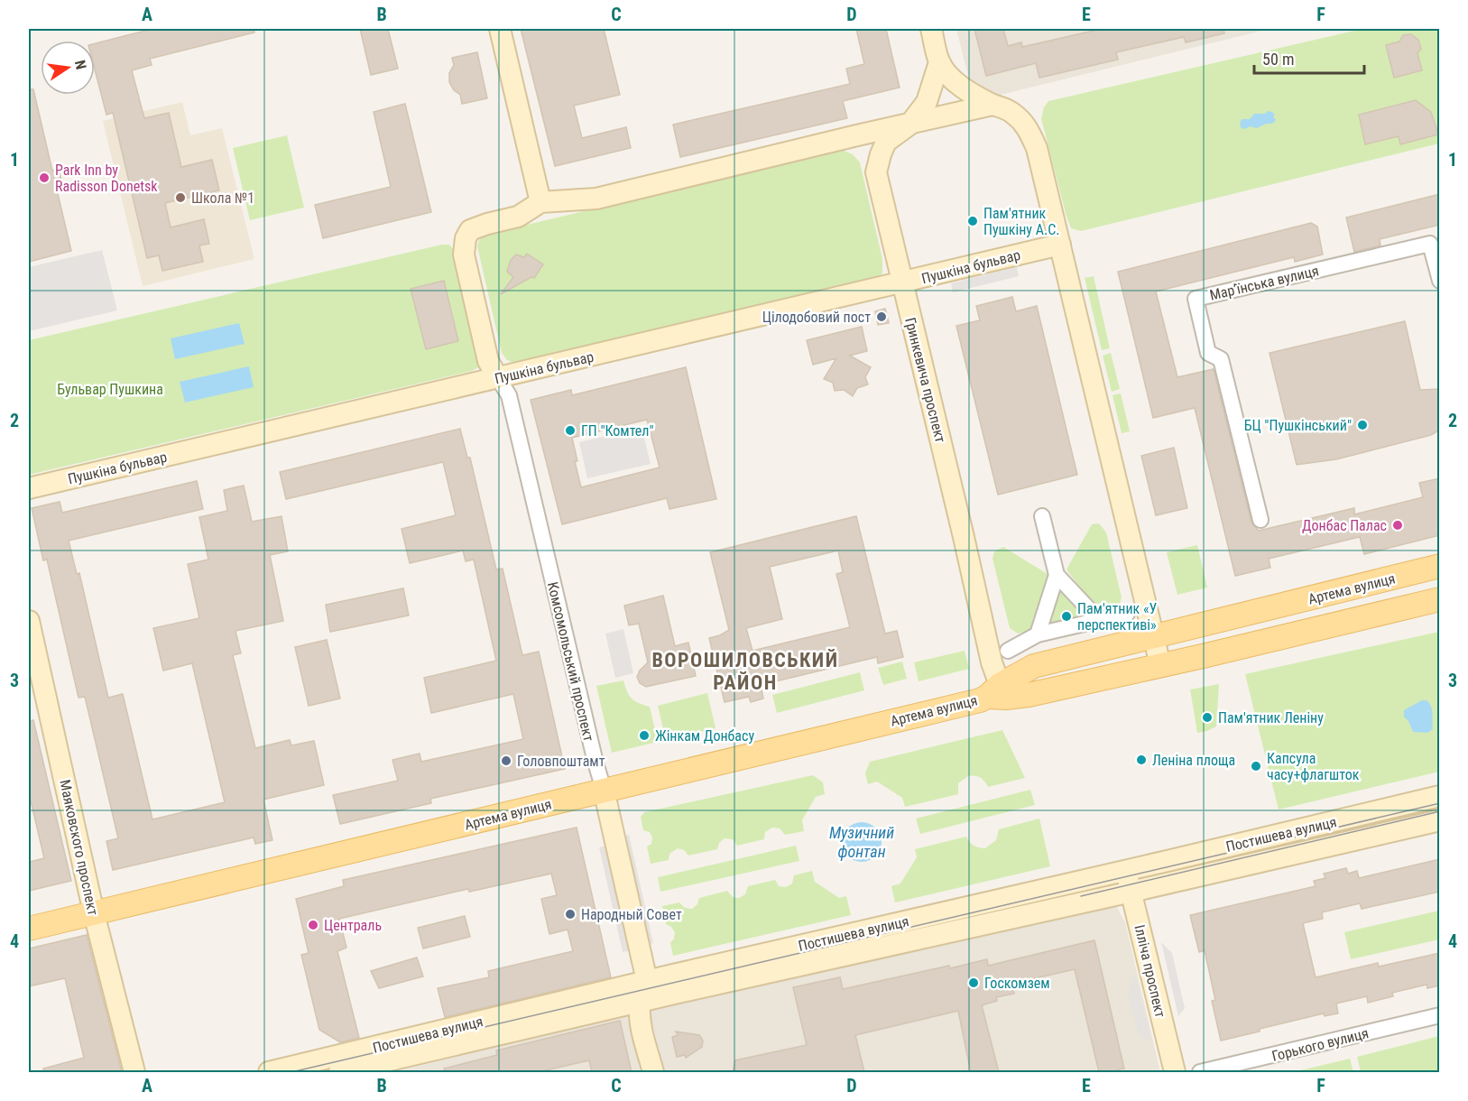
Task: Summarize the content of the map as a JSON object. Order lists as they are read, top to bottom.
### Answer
{
  "streets": {
    "main road": ["Артема вулиця"],
    "street": [
      "Пушкіна бульвар",
      "Мар’їнська вулиця",
      "Гринкевича проспект",
      "Комсомольський проспект",
      "Постишева вулиця",
      "Маяковского проспект",
      "Ілліча проспект",
      "Горького вулиця"
    ]
  },
  "crossings": [
    ["Пушкіна бульвар", "Гринкевича проспект"],
    ["Пушкіна бульвар", "Комсомольський проспект"],
    ["Гринкевича проспект", "Артема вулиця"],
    ["Артема вулиця", "Комсомольський проспект"],
    ["Артема вулиця", "Маяковского проспект"],
    ["Комсомольський проспект", "Постишева вулиця"],
    ["Постишева вулиця", "Ілліча проспект"]
  ],
  "districts": ["ВОРОШИЛОВСЬКИЙ РАЙОН"],
  "water": ["Музичний фонтан"],
  "parks": ["Бульвар Пушкина"],
  "places": [
    "Park Inn by Radisson Donetsk",
    "Школа №1",
    "Пам'ятник Пушкіну А.С.",
    "Цілодобовий пост",
    "БЦ \"Пушкінський\"",
    "ГП \"Комтел\"",
    "Донбас Палас",
    "Пам'ятник «У перспективі»",
    "Пам'ятник Леніну",
    "Жінкам Донбасу",
    "Леніна площа",
    "Головпоштамт",
    "Капсула часу+флагшток",
    "Народный Совет",
    "Централь",
    "Госкомзем"
  ],
  "scale_bar": "50 m",
  "north": "right",
  "grid": {
    "columns": [
      "A",
      "B",
      "C",
      "D",
      "E",
      "F"
    ],
    "rows": [
      "1",
      "2",
      "3",
      "4"
    ]
  }
}
